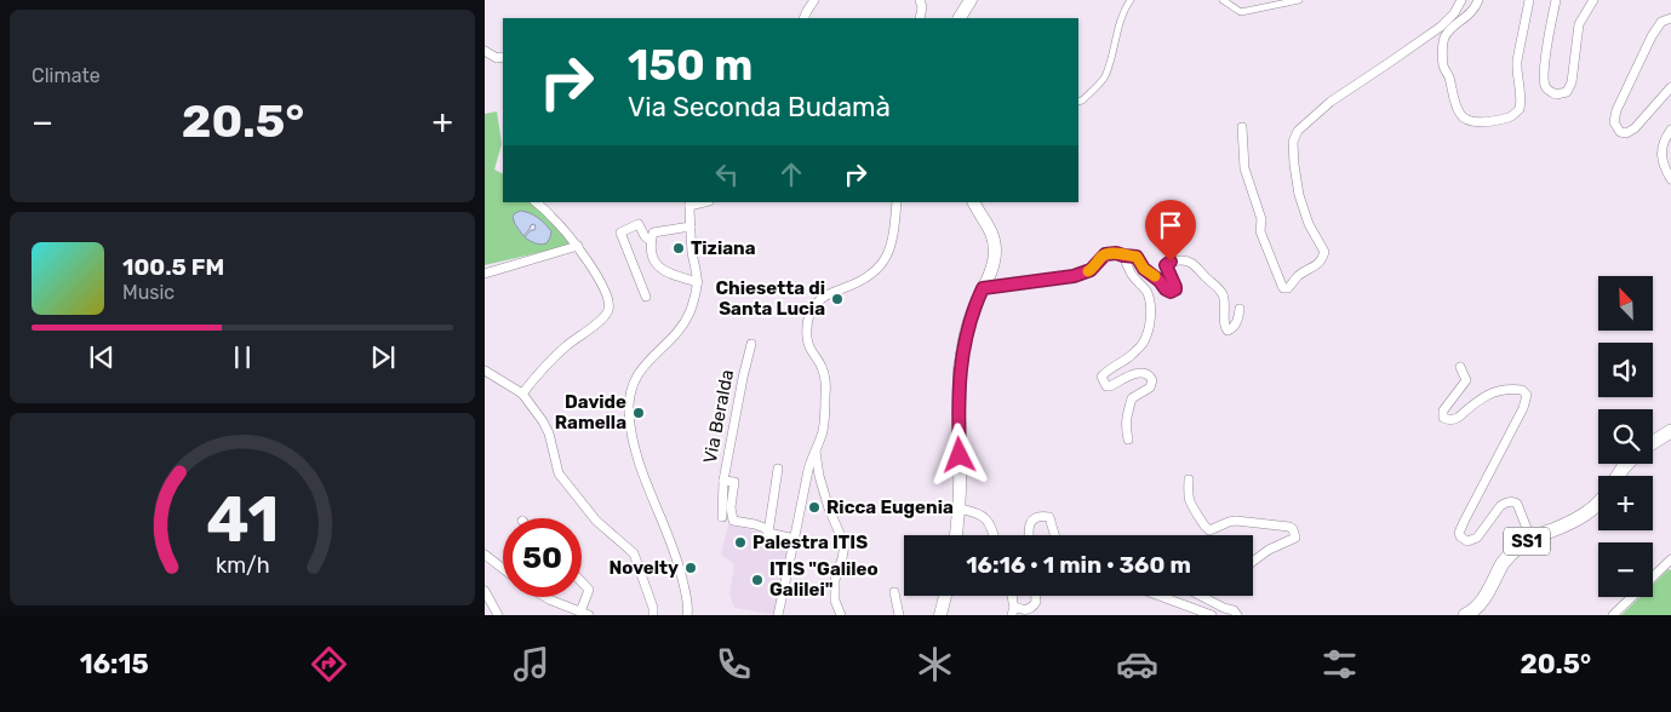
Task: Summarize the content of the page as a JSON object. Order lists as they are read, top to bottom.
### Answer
{
  "streets": {
    "main road": ["SS1"],
    "street": ["Via Beralda"]
  },
  "places": [
    "Tiziana",
    "Chiesetta di Santa Lucia",
    "Davide Ramella",
    "Ricca Eugenia",
    "Palestra ITIS",
    "Novelty",
    "ITIS \"Galileo Galilei\""
  ],
  "north": "top left",
  "page": {
    "tile": "Climate",
    "turn": ["150 m", "Via Seconda Budamà"],
    "heat": ["−", "20.5°", "+"],
    "song": ["100.5 FM", "Music"],
    "map_buttons": ["+", "−"],
    "limit": "50",
    "trip": "16:16 · 1 min · 360 m",
    "tabs": ["16:15", "20.5°"],
    "gauge": ["41", "km/h"]
  }
}
